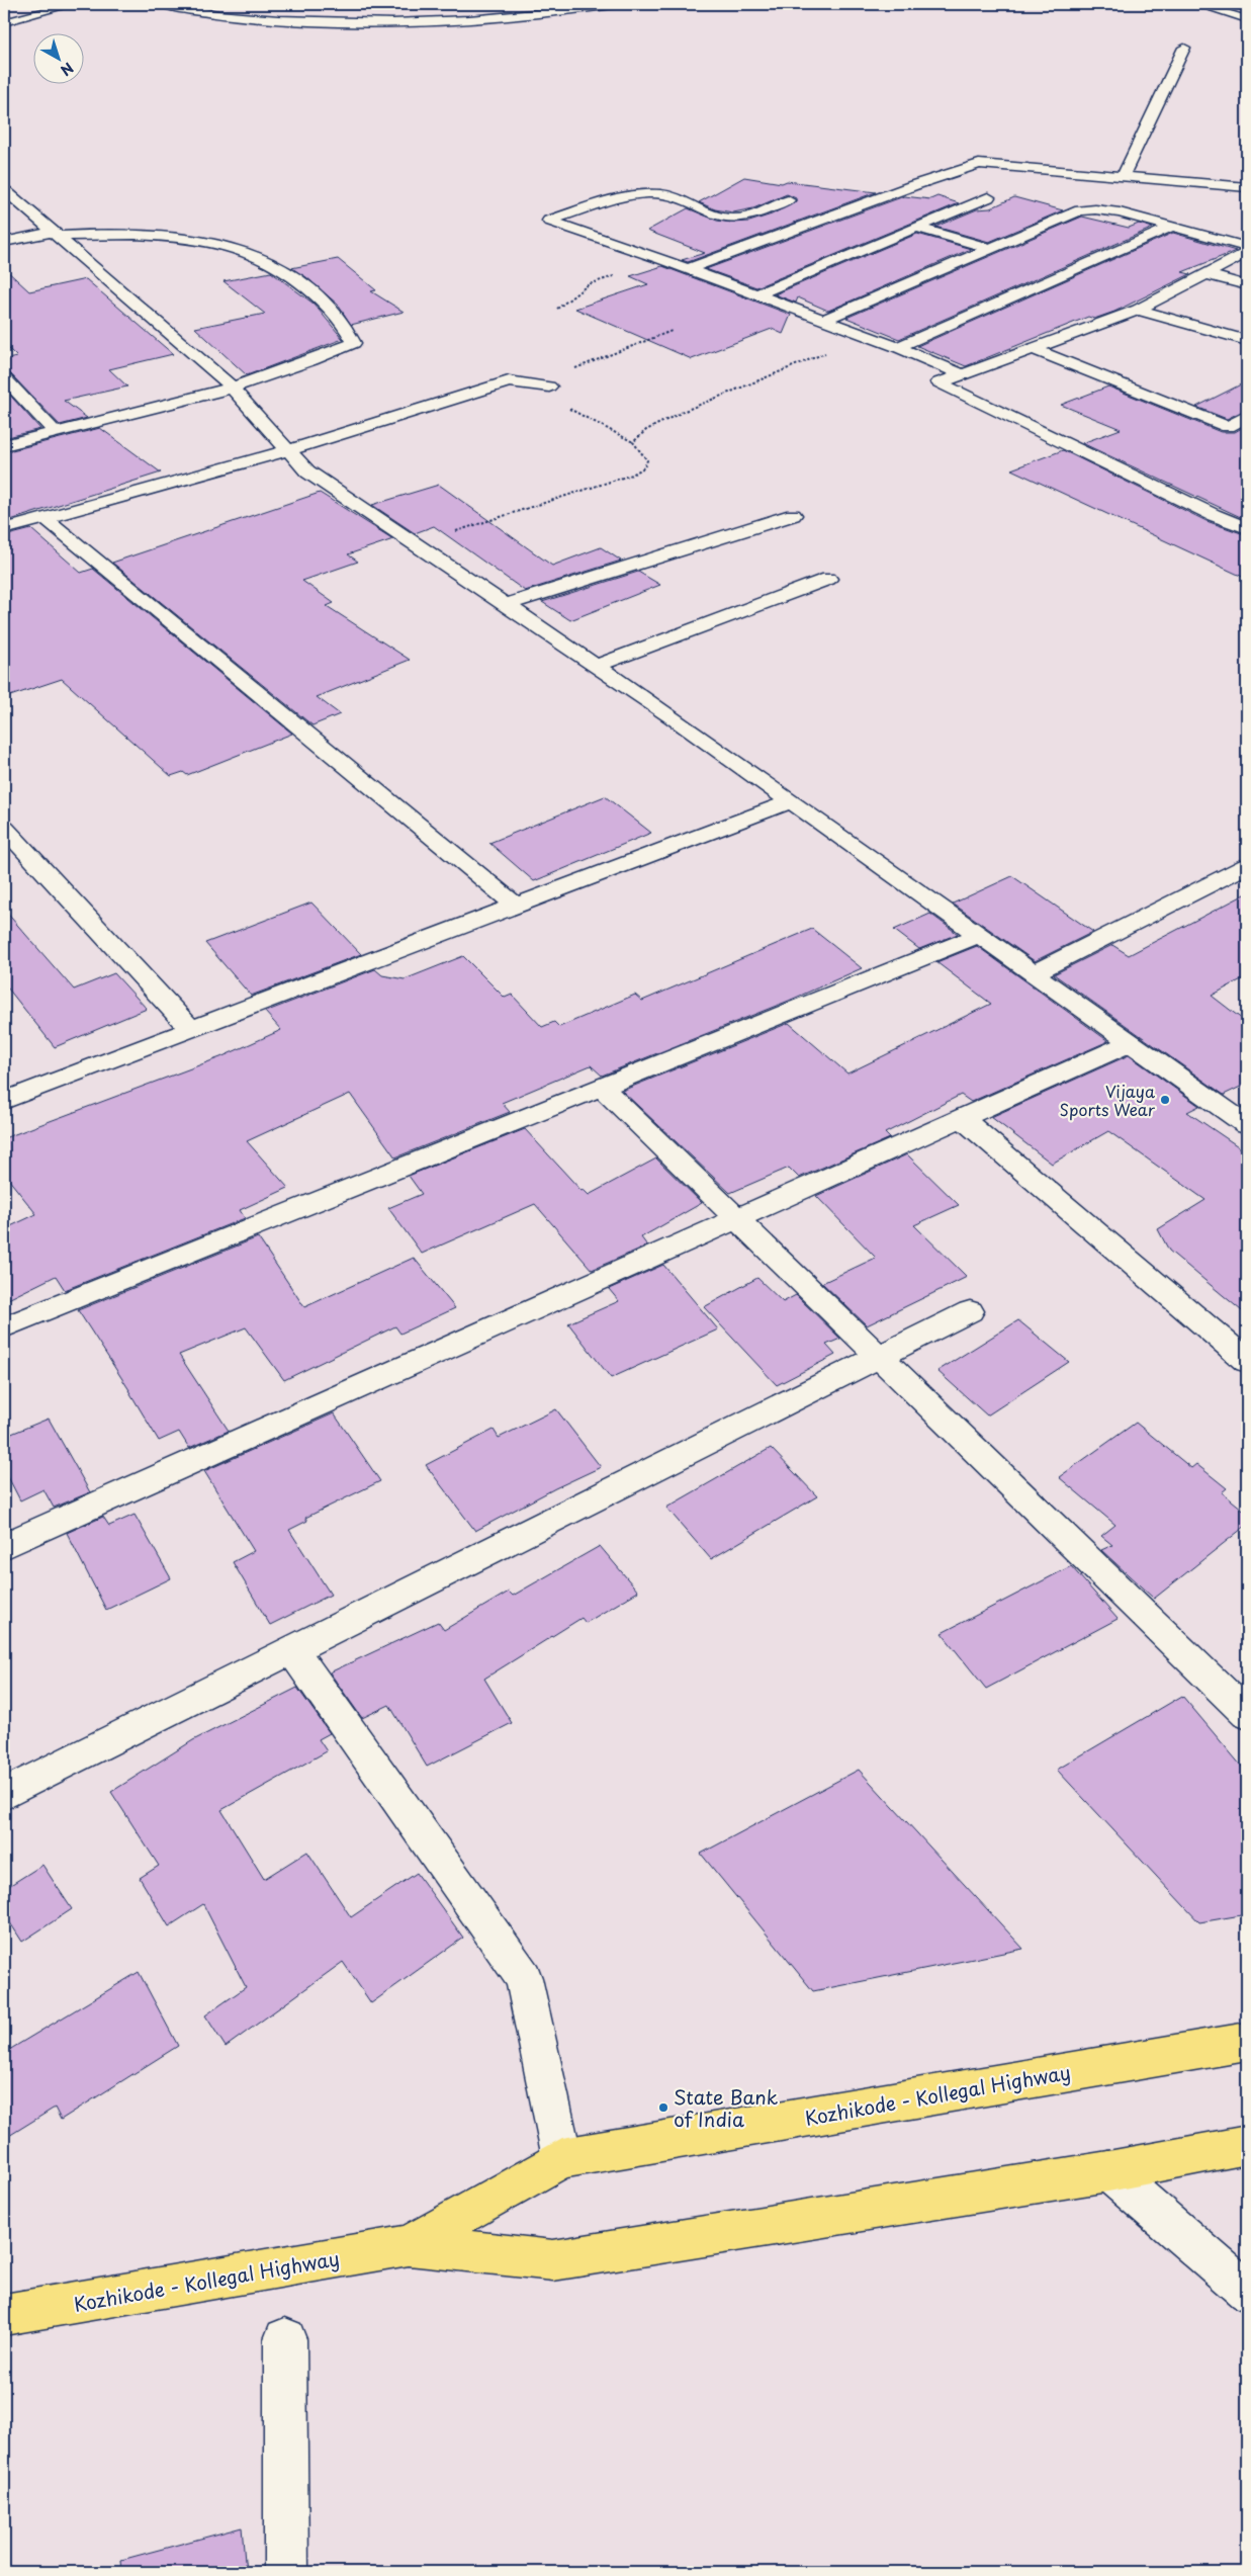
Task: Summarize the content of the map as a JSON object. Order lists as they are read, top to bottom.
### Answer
{
  "streets": {
    "main road": ["Kozhikode - Kollegal Highway"]
  },
  "places": ["Vijaya Sports Wear", "State Bank of India"],
  "north": "bottom right"
}
